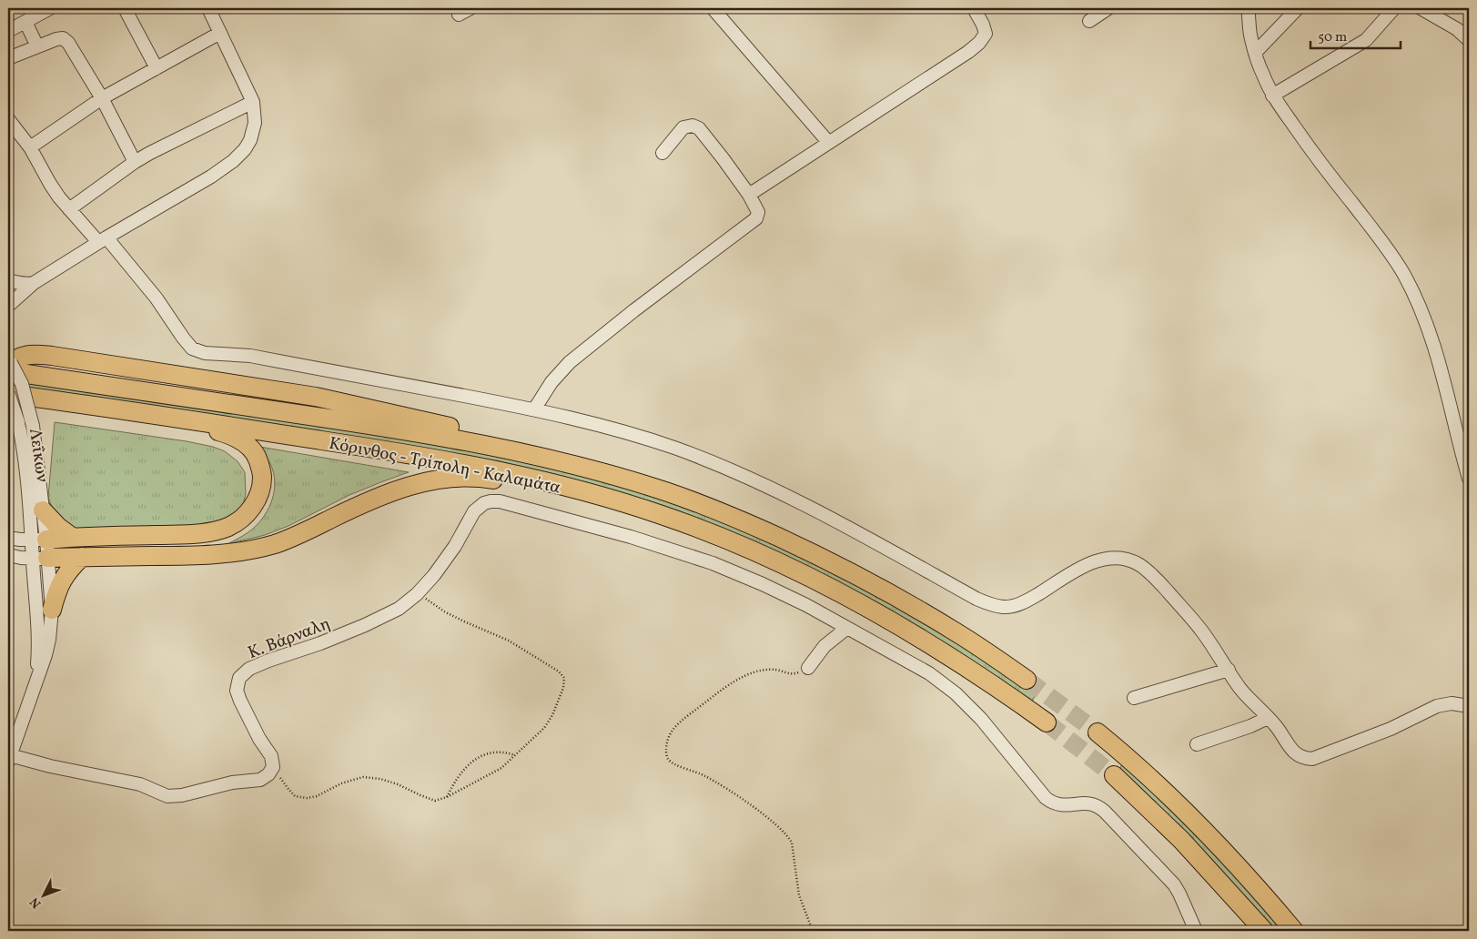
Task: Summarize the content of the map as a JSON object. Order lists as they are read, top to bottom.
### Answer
{
  "streets": {
    "highway": ["Κόρινθος - Τρίπολη - Καλαμάτα"],
    "street": ["Λεΐκων", "Κ. Βάρναλη"]
  },
  "crossings": [
    ["Λεΐκων", "Κόρινθος - Τρίπολη - Καλαμάτα"]
  ],
  "scale_bar": "50 m",
  "north": "bottom left"
}
